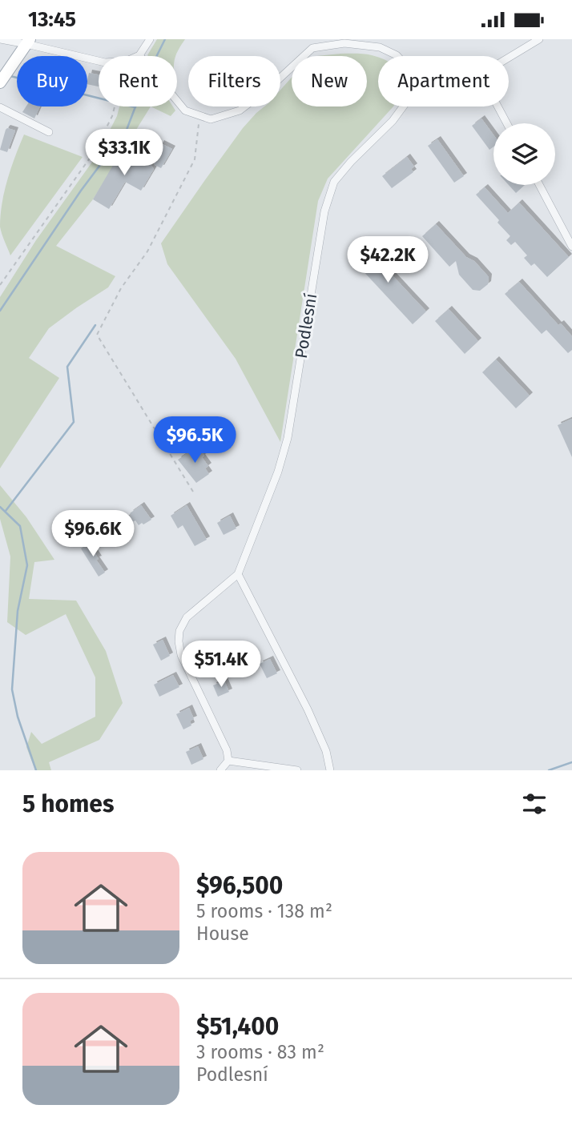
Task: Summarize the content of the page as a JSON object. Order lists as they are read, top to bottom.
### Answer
{
  "streets": {
    "street": ["Podlesní"]
  },
  "page": {
    "status": "13:45",
    "chip": [
      "Buy",
      "Rent",
      "Filters",
      "New",
      "Apartment"
    ],
    "price": [
      "$33.1K",
      "$42.2K",
      "$96.5K",
      "$96.6K",
      "$51.4K"
    ],
    "heading": "5 homes",
    "list": [
      {
        "name": "$96,500",
        "note": "5 rooms · 138 m² · House"
      },
      {
        "name": "$51,400",
        "note": "3 rooms · 83 m² · Podlesní"
      }
    ]
  }
}
